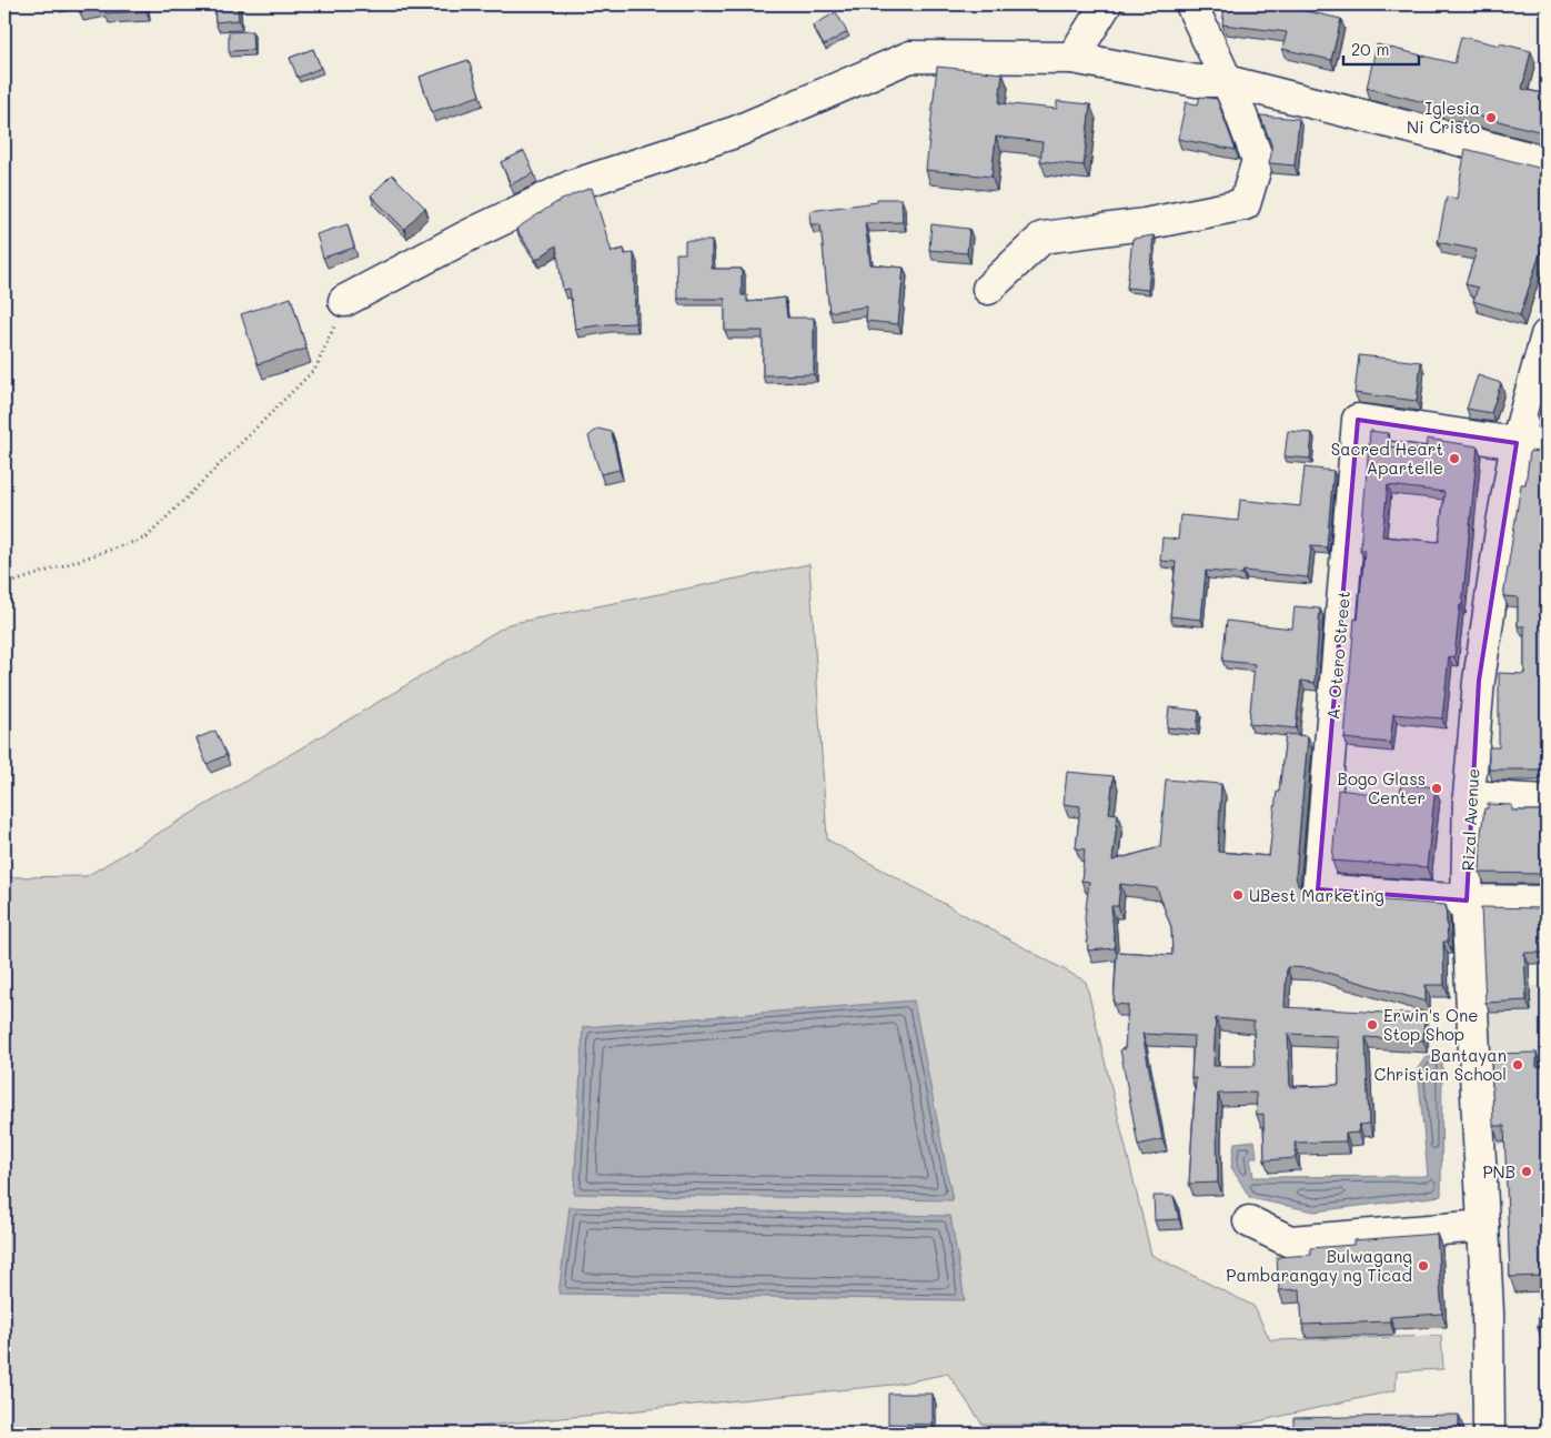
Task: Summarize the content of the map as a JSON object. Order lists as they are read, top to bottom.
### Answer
{
  "streets": {
    "street": ["A. Otero Street", "Rizal Avenue"]
  },
  "crossings": [
    ["A. Otero Street", "Rizal Avenue"]
  ],
  "places": [
    "Iglesia Ni Cristo",
    "Sacred Heart Apartelle",
    "Bogo Glass Center",
    "UBest Marketing",
    "Erwin's One Stop Shop",
    "Bantayan Christian School",
    "PNB",
    "Bulwagang Pambarangay ng Ticad"
  ],
  "scale_bar": "20 m"
}
